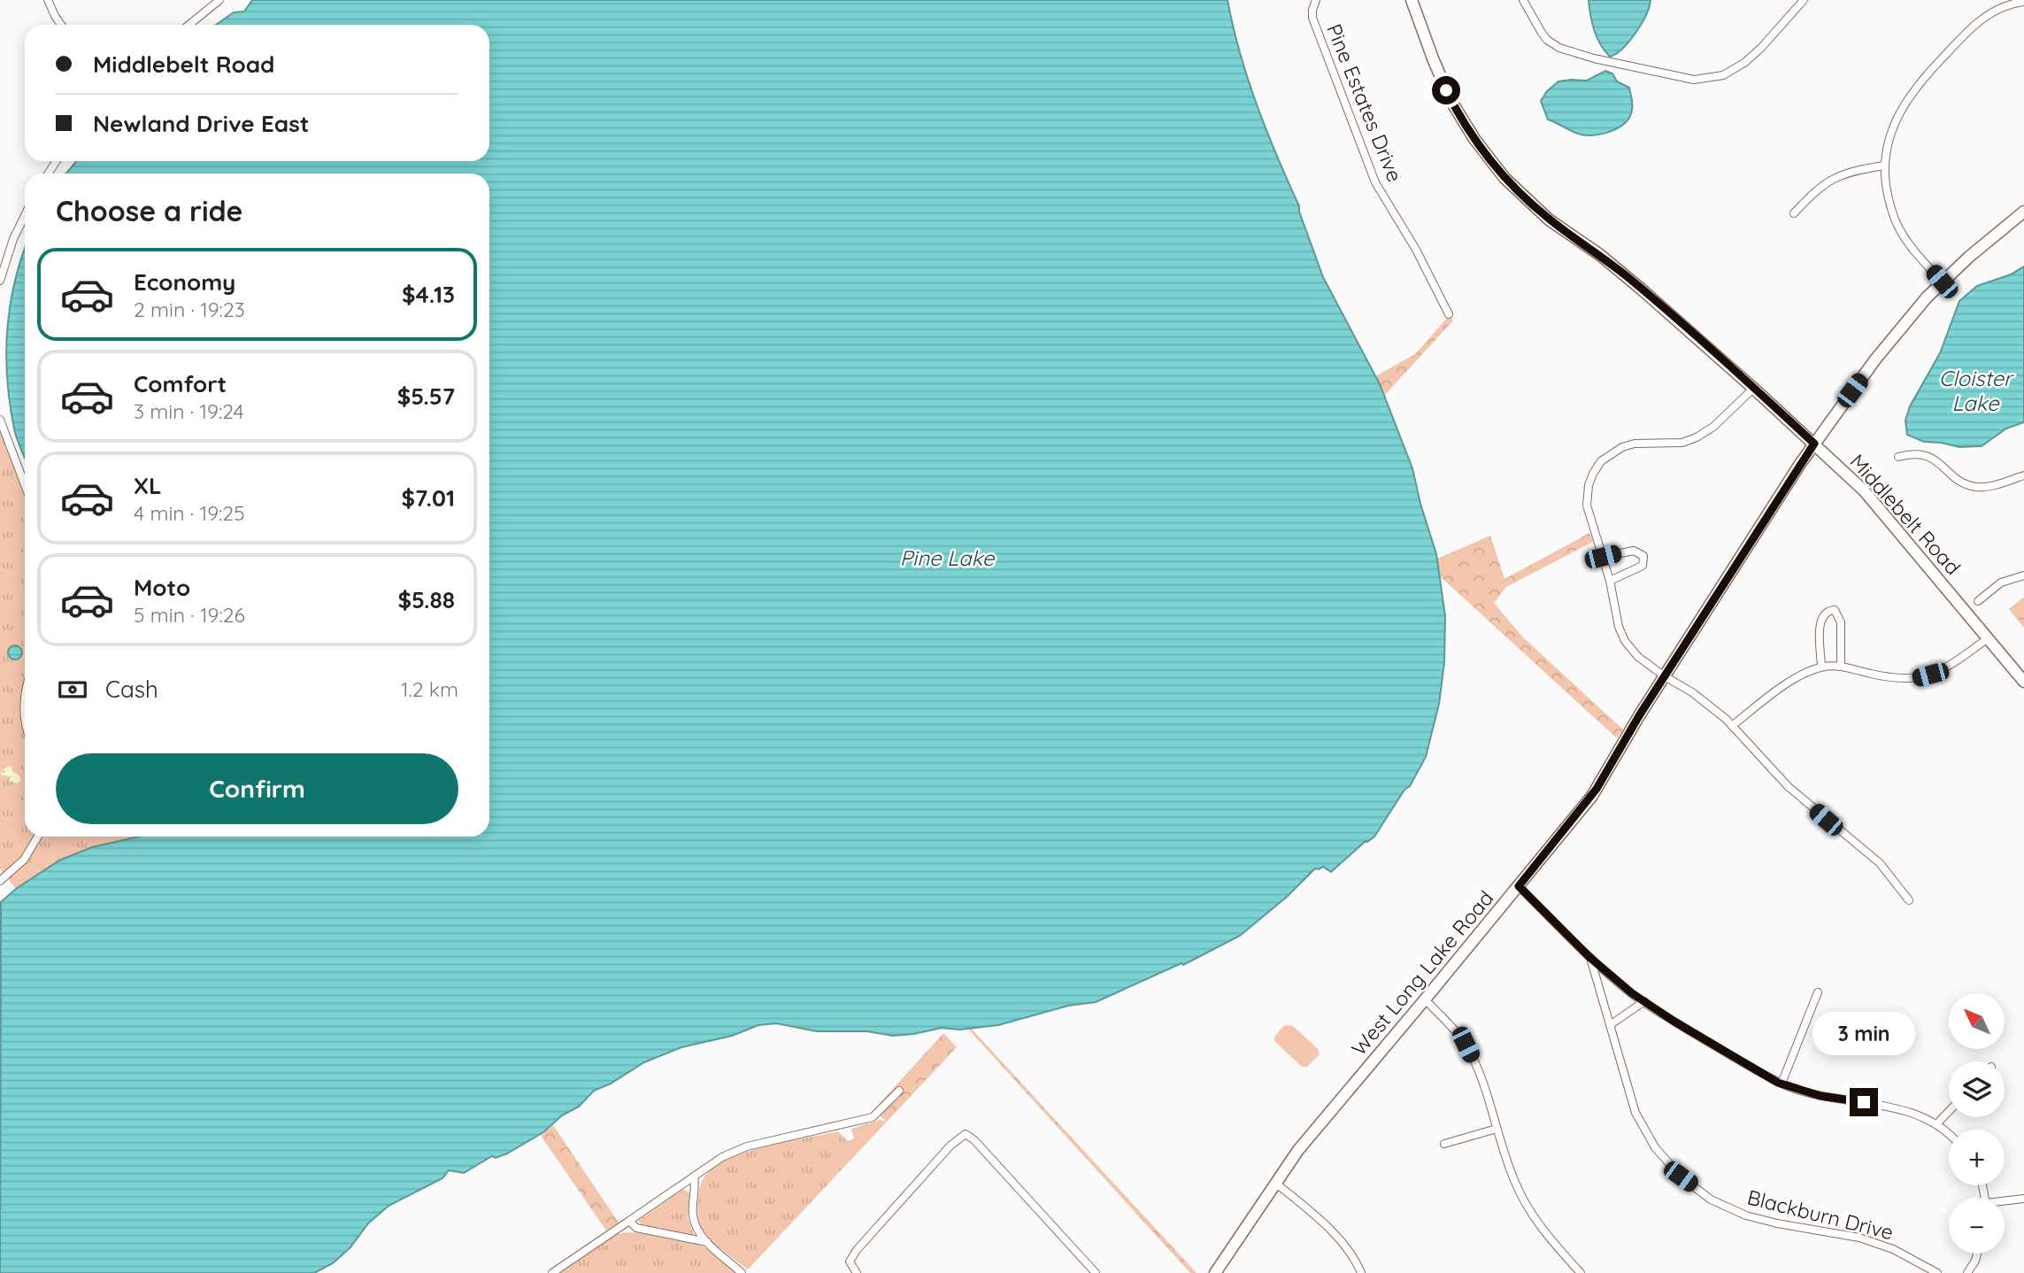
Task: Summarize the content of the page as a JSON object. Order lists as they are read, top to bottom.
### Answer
{
  "streets": {
    "main road": ["Middlebelt Road", "West Long Lake Road"],
    "street": ["Pine Estates Drive", "Blackburn Drive"]
  },
  "crossings": [
    ["Middlebelt Road", "West Long Lake Road"]
  ],
  "water": ["Cloister Lake", "Pine Lake"],
  "north": "top left",
  "page": {
    "banner": ["Middlebelt Road", "Newland Drive East"],
    "heading": "Choose a ride",
    "list": [
      {
        "name": "Economy",
        "note": "2 min · 19:23",
        "value": "$4.13"
      },
      {
        "name": "Comfort",
        "note": "3 min · 19:24",
        "value": "$5.57"
      },
      {
        "name": "XL",
        "note": "4 min · 19:25",
        "value": "$7.01"
      },
      {
        "name": "Moto",
        "note": "5 min · 19:26",
        "value": "$5.88"
      }
    ],
    "pay": ["Cash", "1.2 km"],
    "buttons": "Confirm",
    "map_buttons": ["+", "−"],
    "bubble": "3 min"
  }
}
